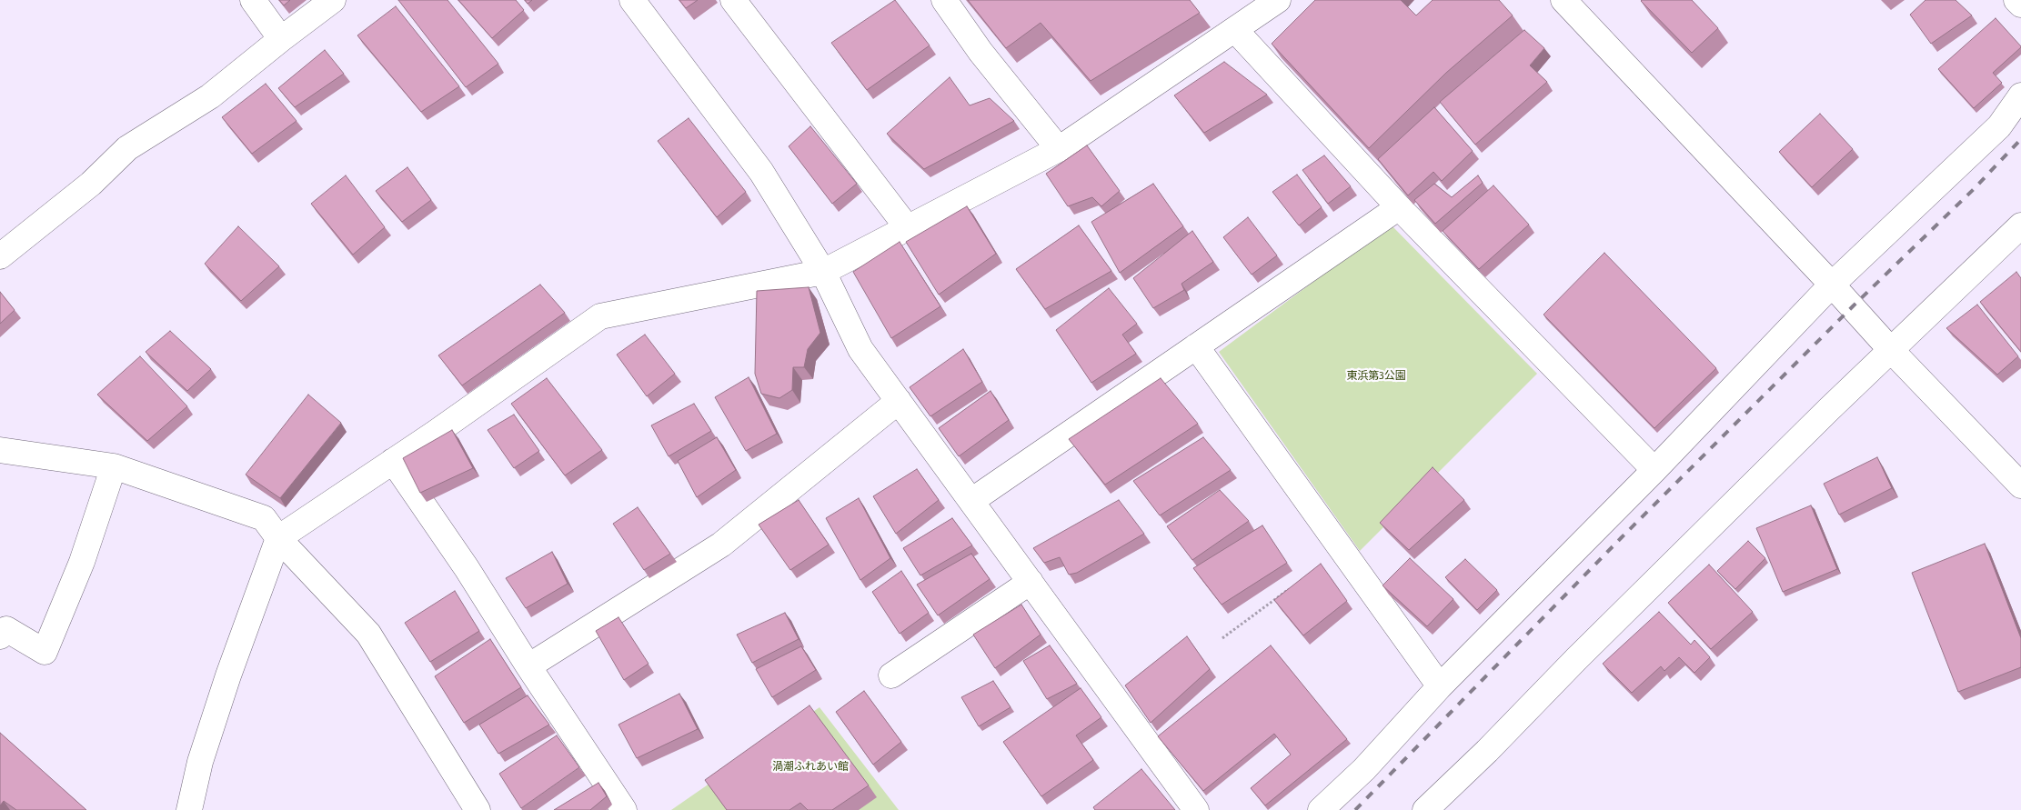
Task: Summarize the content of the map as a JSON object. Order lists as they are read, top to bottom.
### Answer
{
  "parks": ["東浜第3公園", "渦潮ふれあい館"]
}
